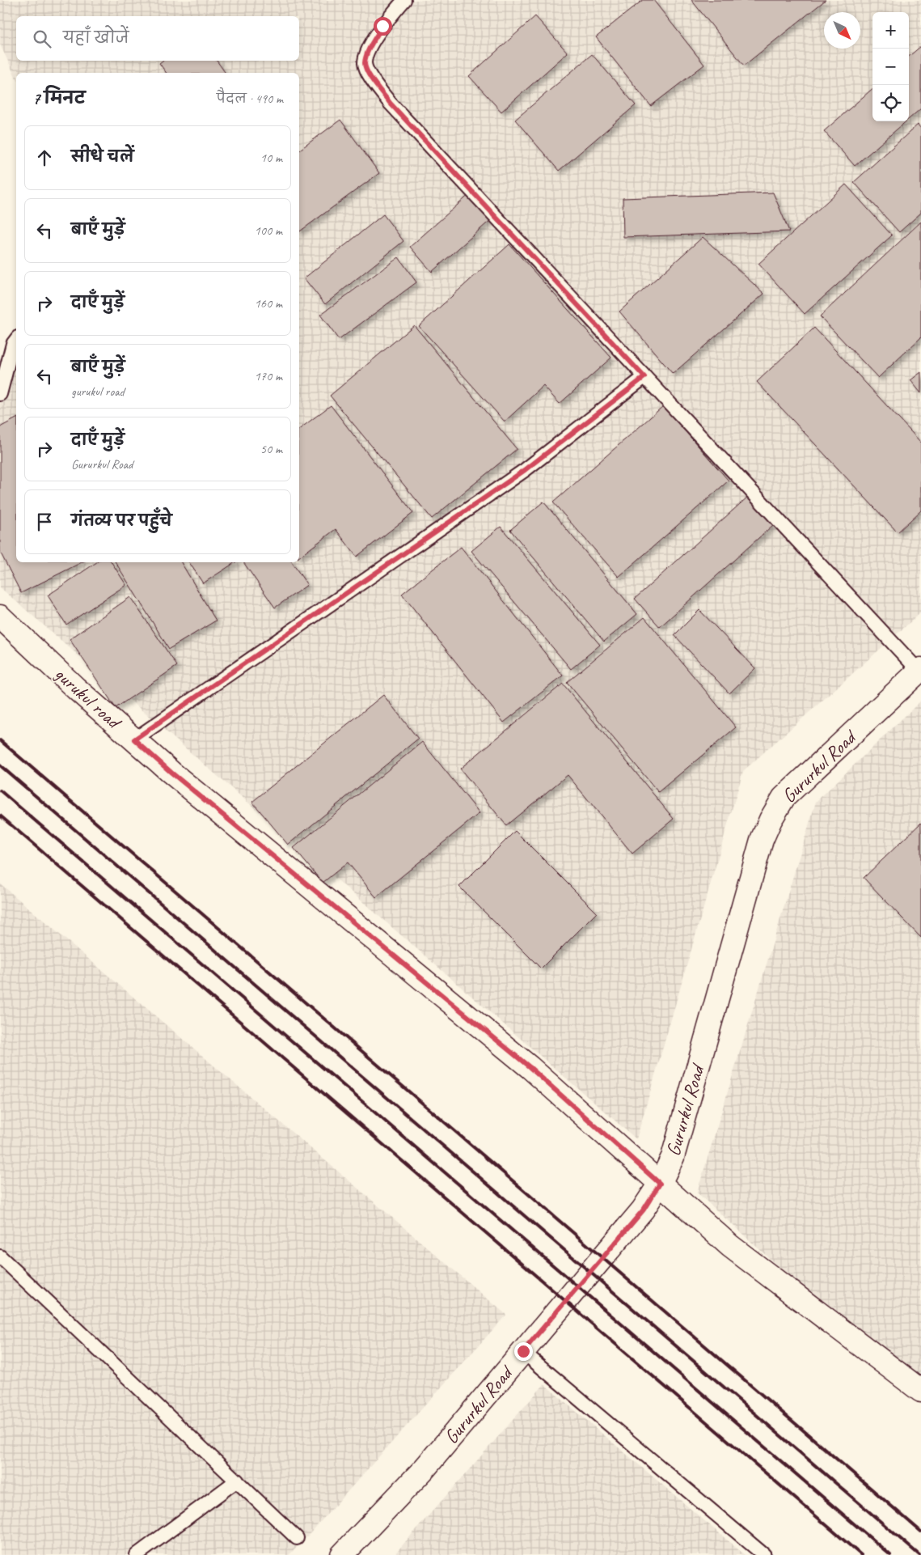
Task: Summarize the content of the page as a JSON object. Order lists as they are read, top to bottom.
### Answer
{
  "streets": {
    "street": ["gurukul road", "Gururkul Road"]
  },
  "crossings": [
    ["gurukul road", "Gururkul Road"]
  ],
  "north": "bottom right",
  "page": {
    "map_buttons": ["+", "−"],
    "search": "यहाँ खोजें",
    "heading": ["7 मिनट", "पैदल · 490 m"],
    "list": [
      ["सीधे चलें", "10 m"],
      ["बाएँ मुड़ें", "100 m"],
      ["दाएँ मुड़ें", "160 m"],
      ["बाएँ मुड़ें", "gurukul road", "170 m"],
      ["दाएँ मुड़ें", "Gururkul Road", "50 m"],
      "गंतव्य पर पहुँचे"
    ]
  }
}
